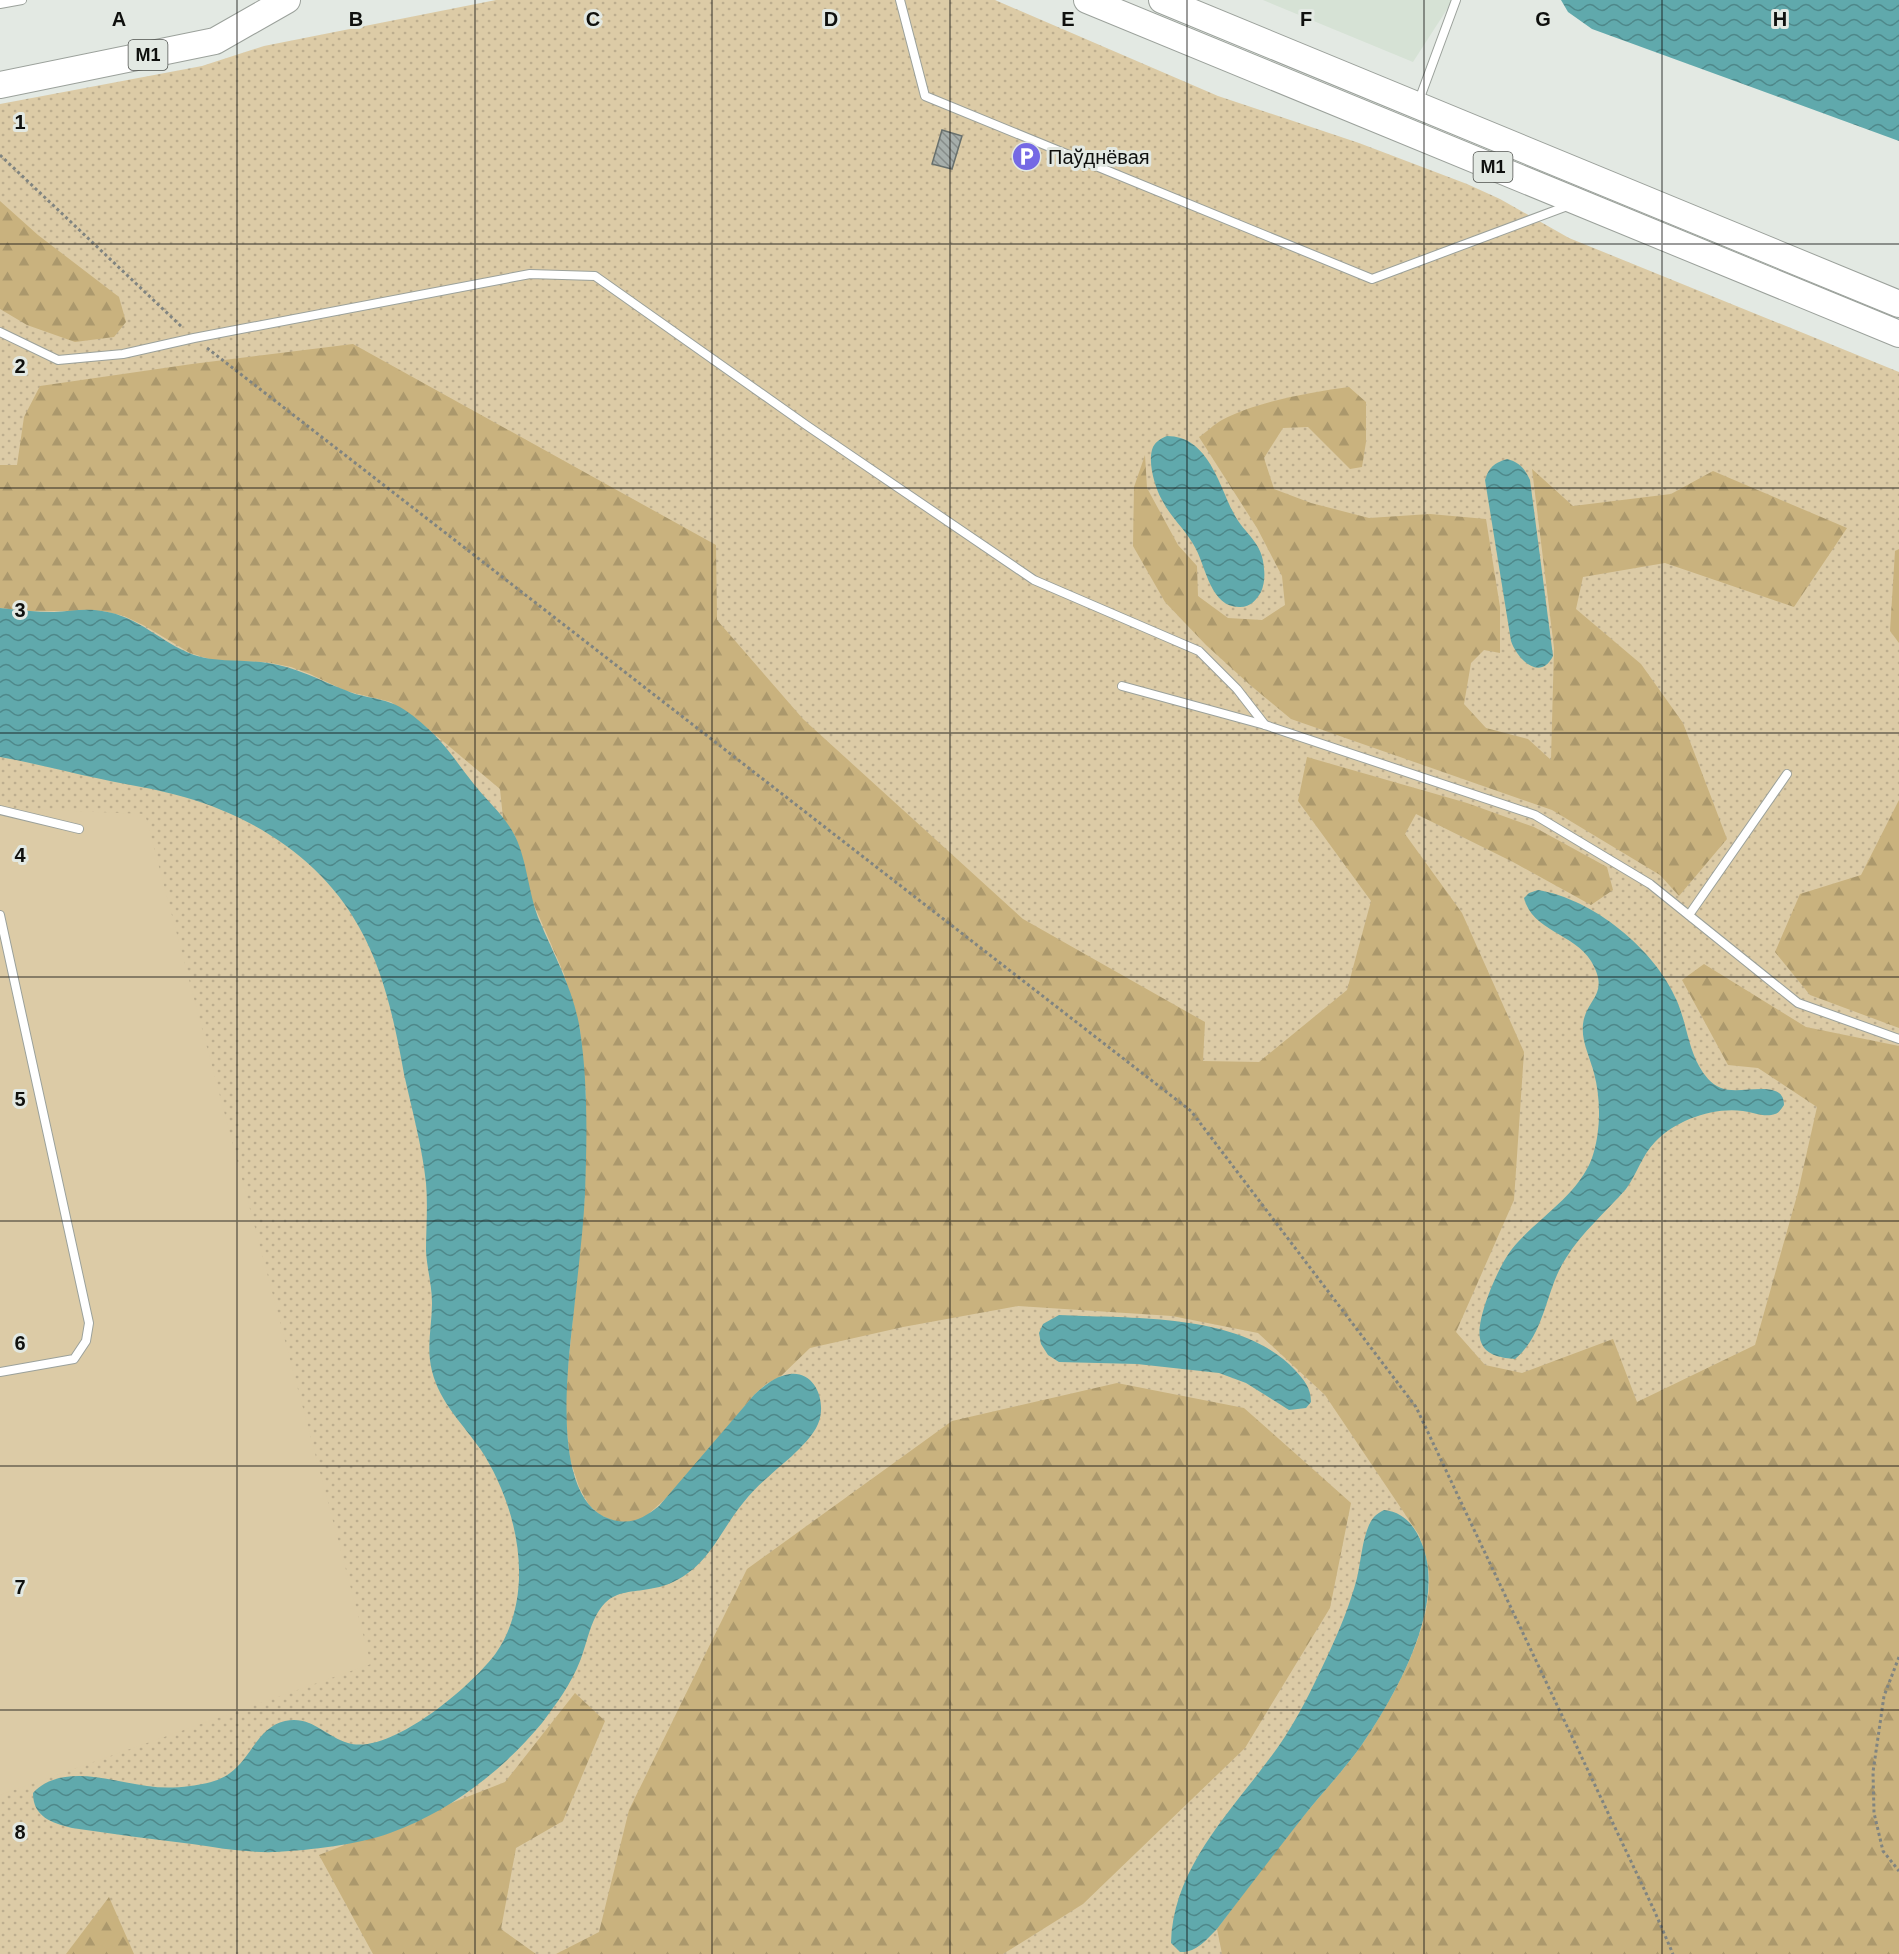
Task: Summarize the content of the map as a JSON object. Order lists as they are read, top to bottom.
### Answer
{
  "streets": {
    "highway": ["М1"]
  },
  "places": {
    "parking": ["Паўднёвая"]
  },
  "grid": {
    "columns": [
      "A",
      "B",
      "C",
      "D",
      "E",
      "F",
      "G",
      "H"
    ],
    "rows": [
      "1",
      "2",
      "3",
      "4",
      "5",
      "6",
      "7",
      "8"
    ]
  }
}
